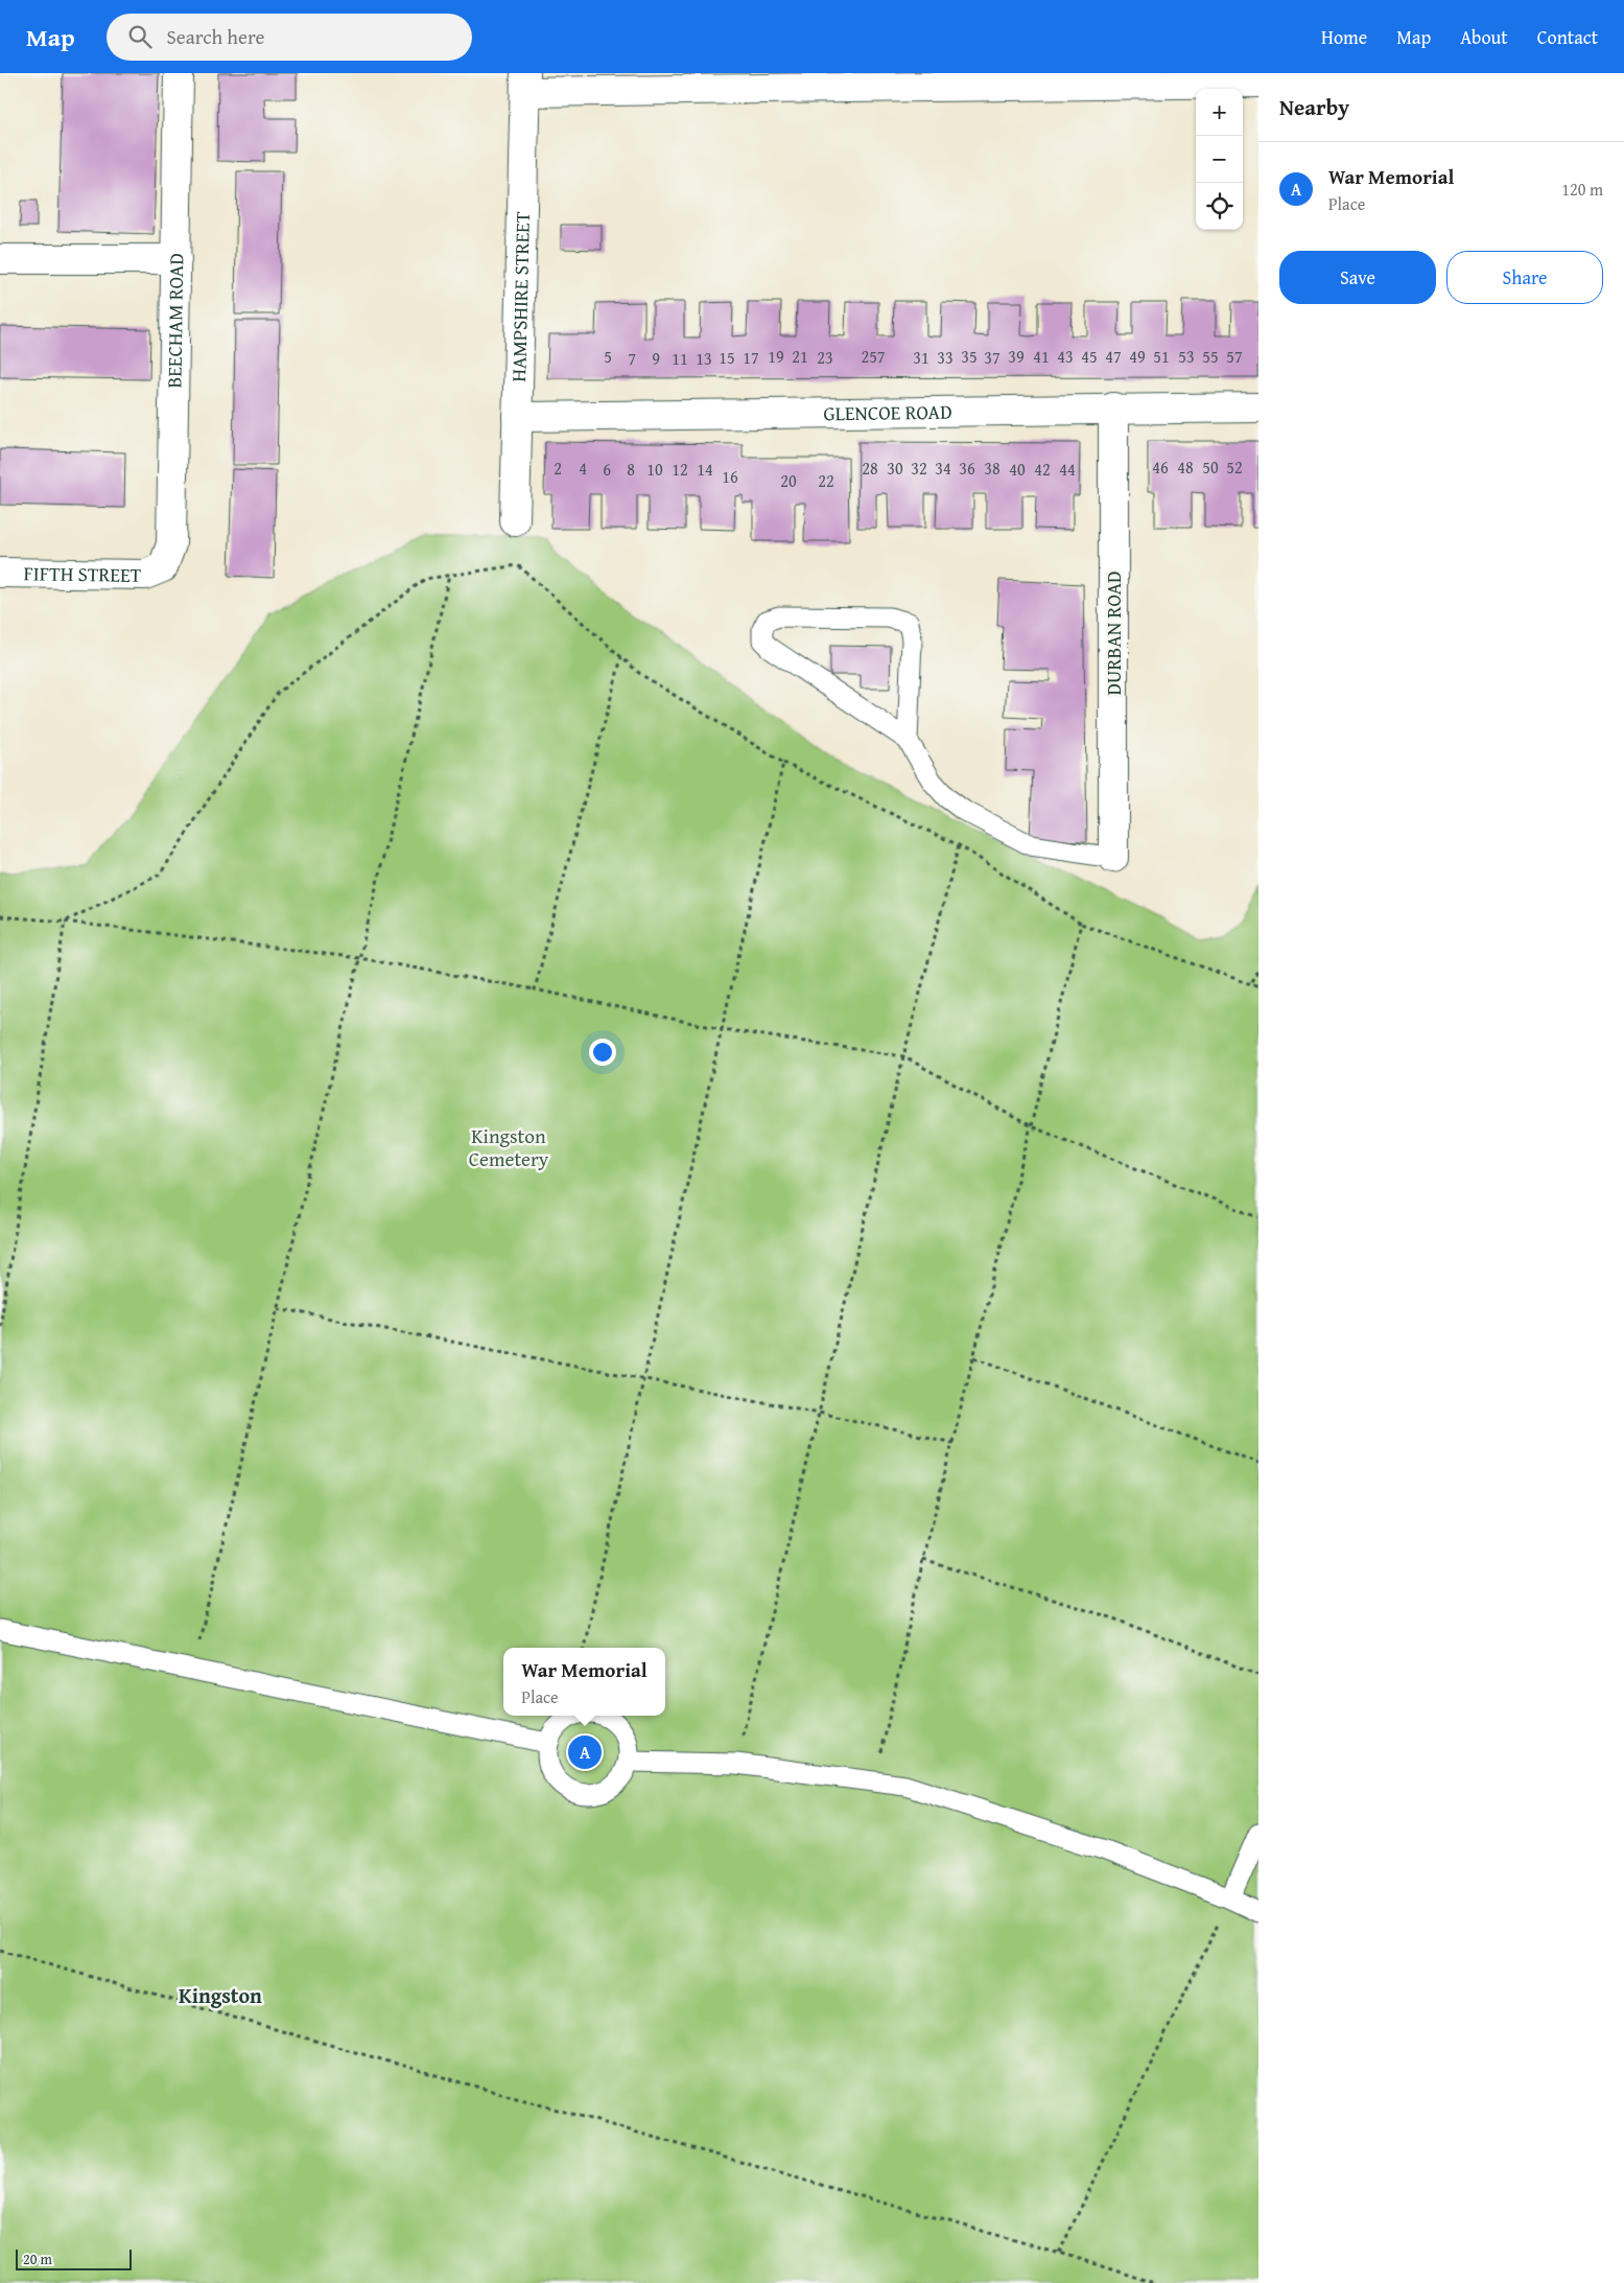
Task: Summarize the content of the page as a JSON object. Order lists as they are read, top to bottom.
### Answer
{
  "streets": {
    "street": [
      "HAMPSHIRE STREET",
      "BEECHAM ROAD",
      "GLENCOE ROAD",
      "FIFTH STREET",
      "DURBAN ROAD"
    ]
  },
  "crossings": [
    ["HAMPSHIRE STREET", "GLENCOE ROAD"],
    ["BEECHAM ROAD", "FIFTH STREET"],
    ["GLENCOE ROAD", "DURBAN ROAD"]
  ],
  "districts": ["Kingston"],
  "parks": ["Kingston Cemetery"],
  "house_numbers": [
    "5",
    "19",
    "21",
    "257",
    "35",
    "39",
    "41",
    "43",
    "45",
    "47",
    "49",
    "51",
    "53",
    "55",
    "57",
    "15",
    "17",
    "23",
    "31",
    "33",
    "37",
    "7",
    "9",
    "11",
    "13",
    "46",
    "48",
    "50",
    "52",
    "2",
    "4",
    "28",
    "30",
    "32",
    "34",
    "36",
    "38",
    "6",
    "8",
    "10",
    "12",
    "14",
    "40",
    "42",
    "44",
    "16",
    "20",
    "22"
  ],
  "scale_bar": "20 m",
  "page": {
    "header": "Map",
    "search": "Search here",
    "nav": [
      "Home",
      "Map",
      "About",
      "Contact"
    ],
    "heading": "Nearby",
    "map_buttons": ["+", "−"],
    "list": [
      {
        "mark": "A",
        "name": "War Memorial",
        "note": "Place",
        "value": "120 m"
      }
    ],
    "buttons": ["Save", "Share"],
    "popup": ["War Memorial", "Place"],
    "pins": "A",
    "scale": "20 m"
  }
}
